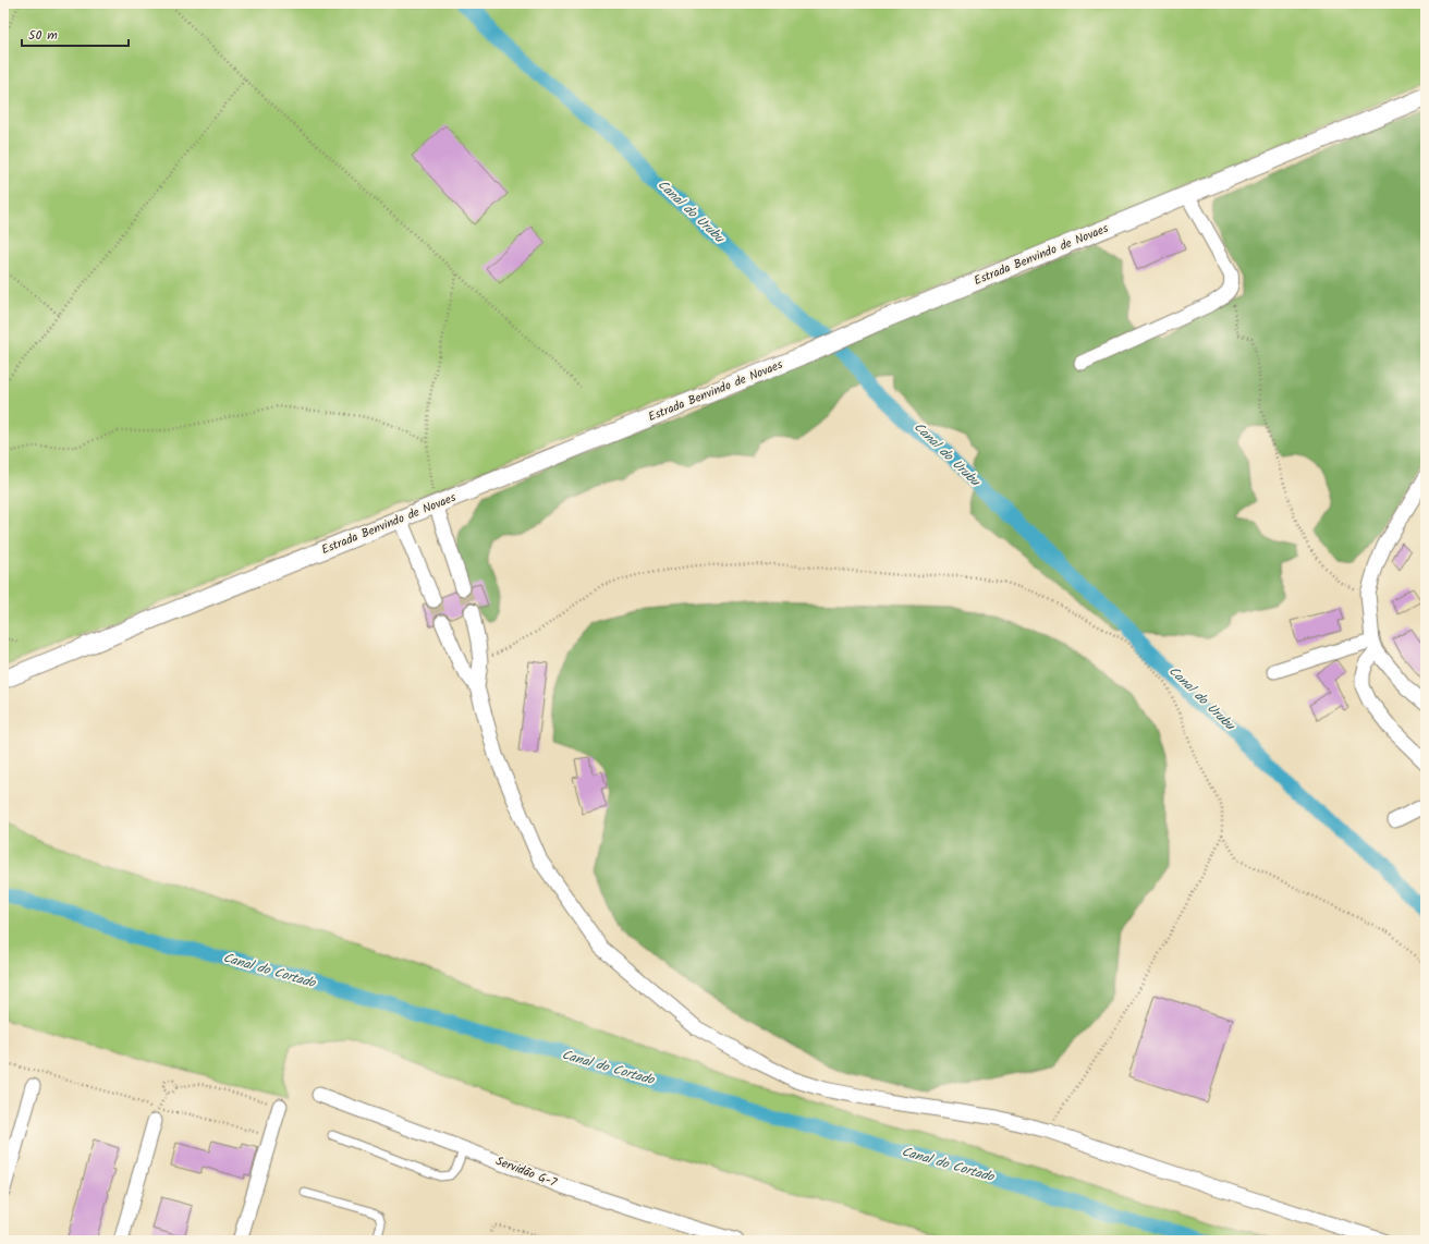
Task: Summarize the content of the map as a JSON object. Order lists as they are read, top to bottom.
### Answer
{
  "streets": {
    "street": ["Estrada Benvindo de Novaes", "Servidão G-7"]
  },
  "water": ["Canal do Urubu", "Canal do Cortado"],
  "scale_bar": "50 m"
}
